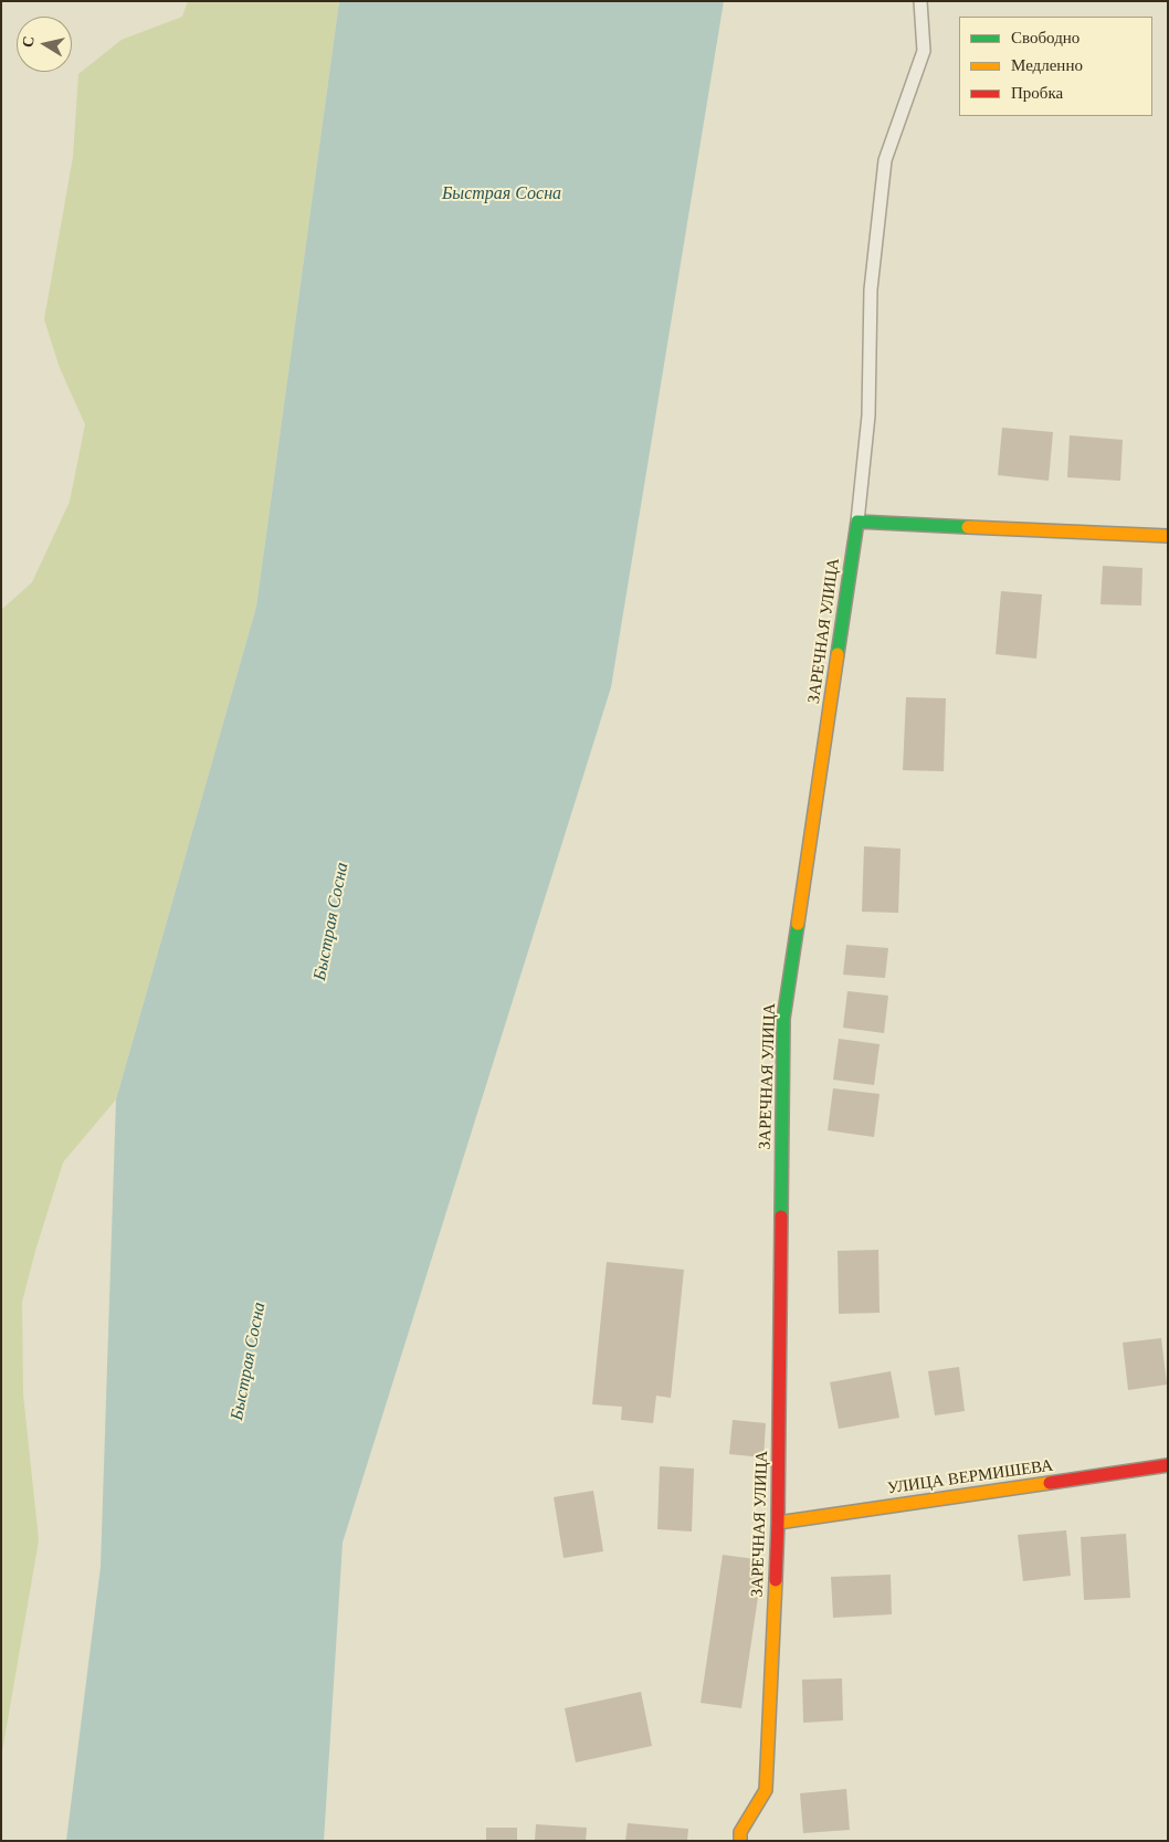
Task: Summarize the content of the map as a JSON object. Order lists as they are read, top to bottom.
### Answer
{
  "streets": {
    "street": ["ЗАРЕЧНАЯ УЛИЦА", "УЛИЦА ВЕРМИШЕВА"]
  },
  "crossings": [
    ["ЗАРЕЧНАЯ УЛИЦА", "УЛИЦА ВЕРМИШЕВА"]
  ],
  "water": ["Быстрая Сосна"],
  "legend": ["Свободно", "Медленно", "Пробка"],
  "north": "left"
}
